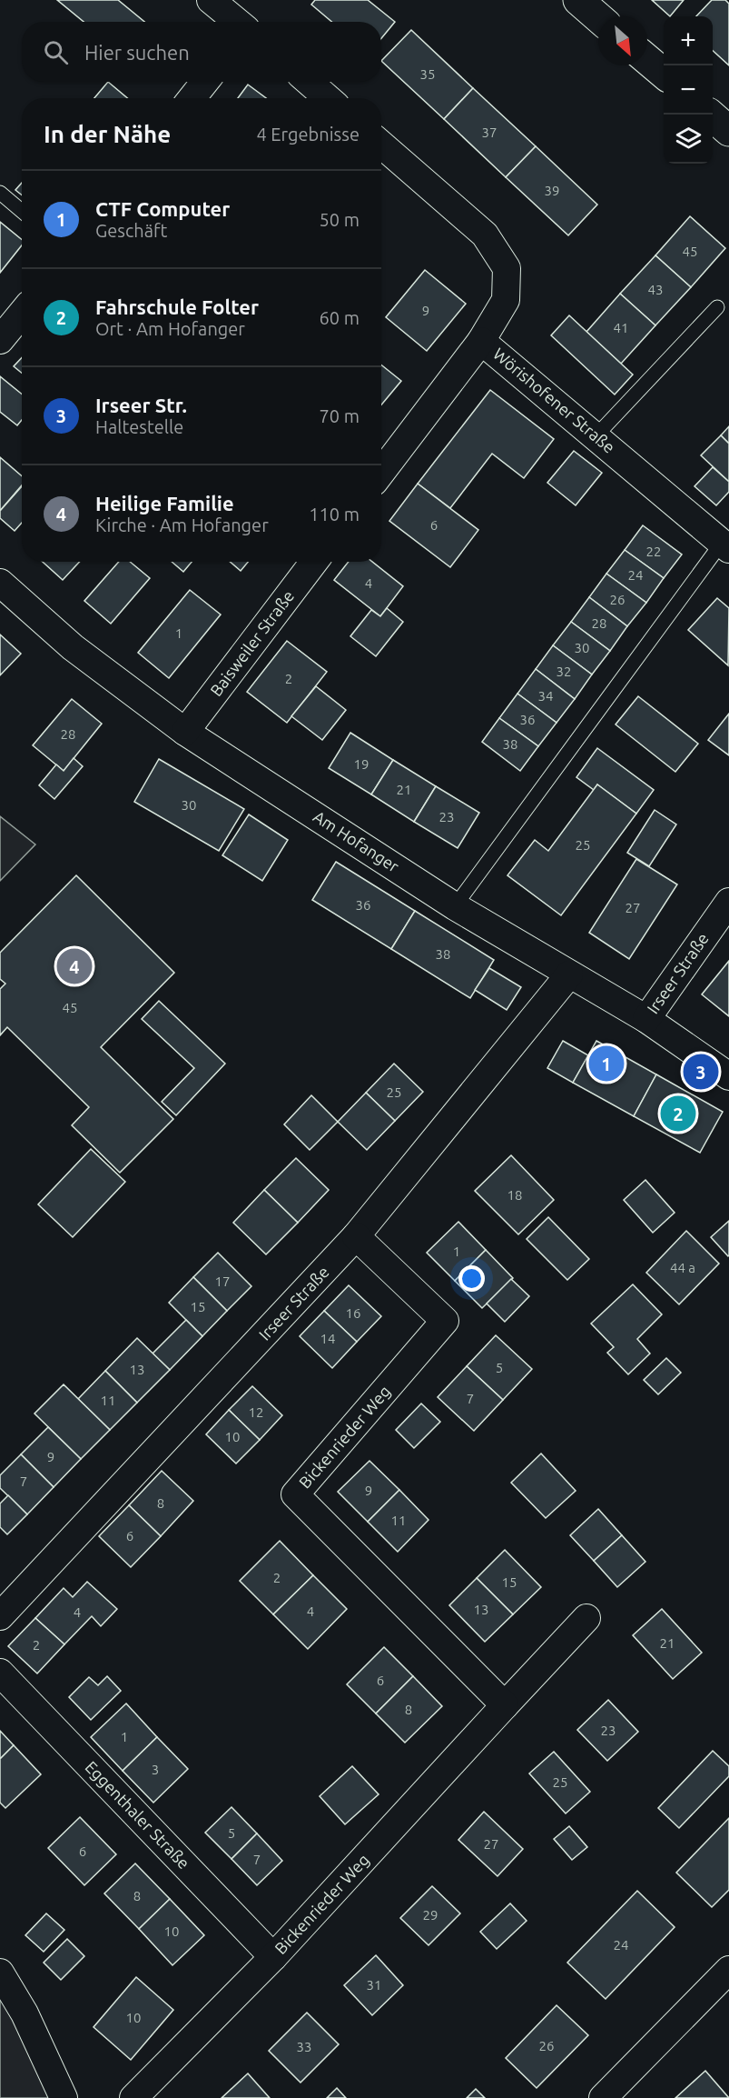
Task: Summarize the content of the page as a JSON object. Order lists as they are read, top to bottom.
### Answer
{
  "streets": {
    "street": [
      "Wörishofener Straße",
      "Baisweiler Straße",
      "Am Hofanger",
      "Irseer Straße",
      "Bickenrieder Weg",
      "Eggenthaler Straße"
    ]
  },
  "crossings": [
    ["Baisweiler Straße", "Am Hofanger"],
    ["Am Hofanger", "Irseer Straße"],
    ["Irseer Straße", "Bickenrieder Weg"],
    ["Bickenrieder Weg", "Eggenthaler Straße"]
  ],
  "house_numbers": [
    "35",
    "37",
    "39",
    "45",
    "43",
    "9",
    "41",
    "6",
    "22",
    "24",
    "4",
    "26",
    "28",
    "1",
    "30",
    "32",
    "2",
    "34",
    "36",
    "28",
    "38",
    "19",
    "21",
    "30",
    "23",
    "25",
    "36",
    "27",
    "38",
    "45",
    "25",
    "18",
    "1",
    "44 a",
    "17",
    "15",
    "16",
    "14",
    "5",
    "13",
    "7",
    "11",
    "12",
    "10",
    "9",
    "7",
    "9",
    "8",
    "11",
    "6",
    "2",
    "15",
    "13",
    "4",
    "4",
    "21",
    "2",
    "6",
    "8",
    "23",
    "1",
    "3",
    "25",
    "5",
    "27",
    "6",
    "7",
    "8",
    "29",
    "10",
    "24",
    "31",
    "10",
    "26",
    "33"
  ],
  "north": "bottom right",
  "page": {
    "map_buttons": ["+", "−"],
    "search": "Hier suchen",
    "heading": ["In der Nähe", "4 Ergebnisse"],
    "list": [
      {
        "mark": "1",
        "name": "CTF Computer",
        "note": "Geschäft",
        "value": "50 m"
      },
      {
        "mark": "2",
        "name": "Fahrschule Folter",
        "note": "Ort · Am Hofanger",
        "value": "60 m"
      },
      {
        "mark": "3",
        "name": "Irseer Str.",
        "note": "Haltestelle",
        "value": "70 m"
      },
      {
        "mark": "4",
        "name": "Heilige Familie",
        "note": "Kirche · Am Hofanger",
        "value": "110 m"
      }
    ],
    "pins": [
      "4",
      "1",
      "3",
      "2"
    ]
  }
}
